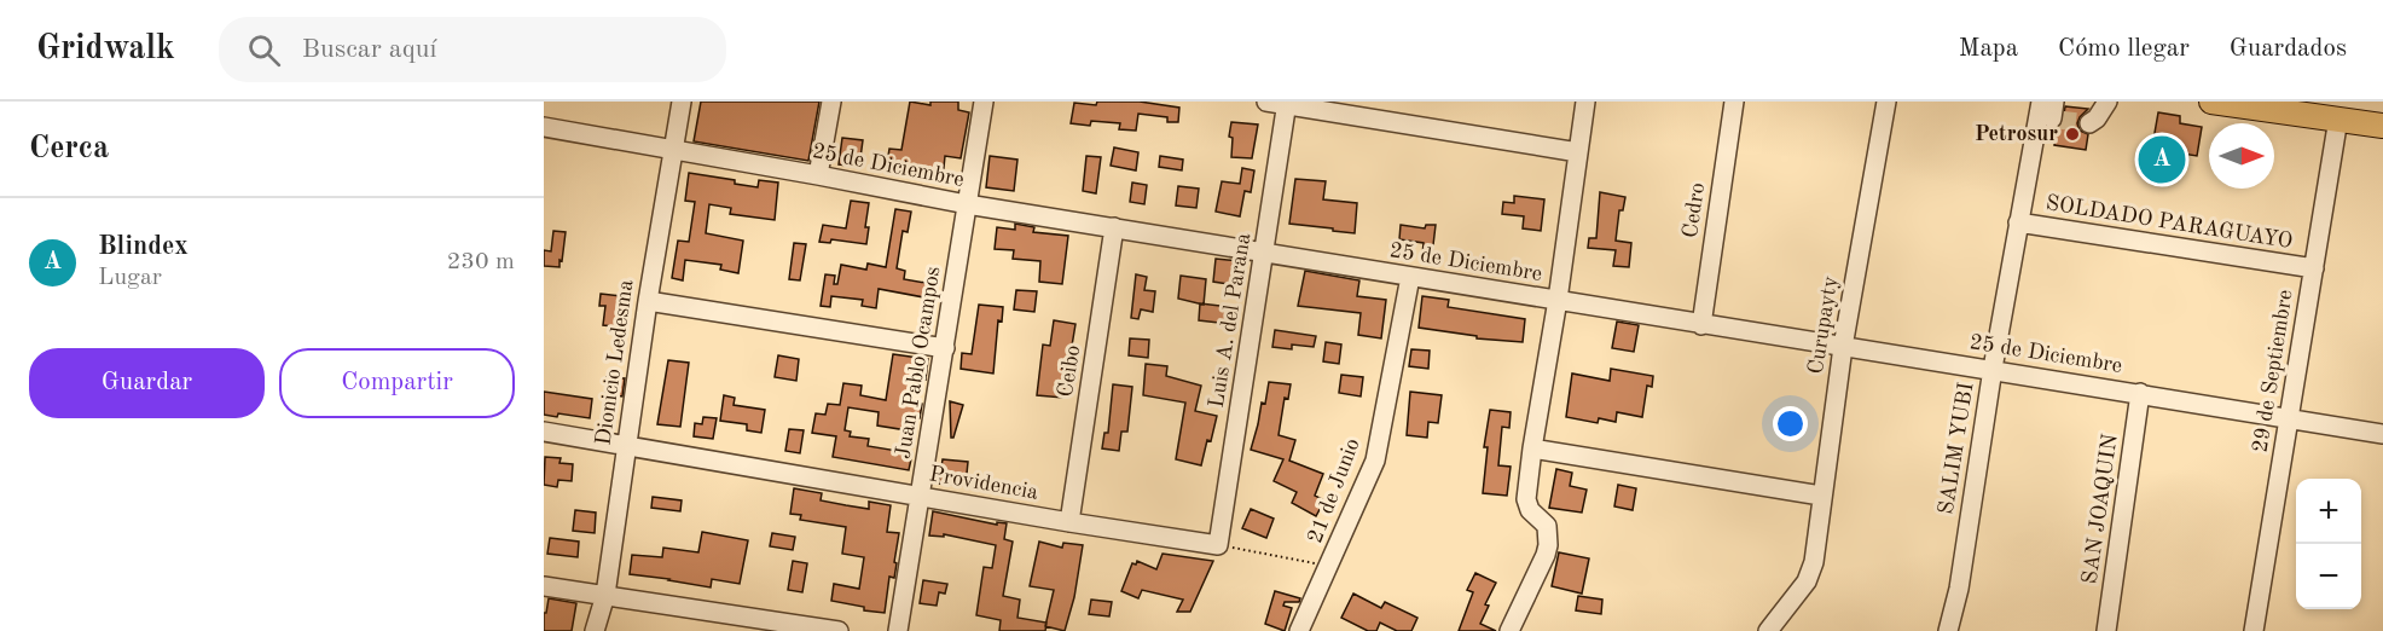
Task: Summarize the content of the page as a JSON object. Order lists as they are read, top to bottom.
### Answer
{
  "streets": {
    "street": [
      "25 de Diciembre",
      "Cedro",
      "SOLDADO PARAGUAYO",
      "Luis A. del Parana",
      "Curupayty",
      "Dionicio Ledesma",
      "Juan Pablo Ocampos",
      "Ceibo",
      "29 de Septiembre",
      "SALIM YUBI",
      "Providencia",
      "21 de Junio",
      "SAN JOAQUIN"
    ]
  },
  "crossings": [
    ["25 de Diciembre", "Cedro"],
    ["25 de Diciembre", "Luis A. del Parana"],
    ["25 de Diciembre", "Curupayty"],
    ["25 de Diciembre", "Dionicio Ledesma"],
    ["25 de Diciembre", "Juan Pablo Ocampos"],
    ["25 de Diciembre", "Ceibo"],
    ["25 de Diciembre", "29 de Septiembre"],
    ["25 de Diciembre", "SALIM YUBI"],
    ["25 de Diciembre", "21 de Junio"],
    ["25 de Diciembre", "SAN JOAQUIN"],
    ["SOLDADO PARAGUAYO", "29 de Septiembre"],
    ["SOLDADO PARAGUAYO", "SALIM YUBI"],
    ["Luis A. del Parana", "Providencia"],
    ["Dionicio Ledesma", "Providencia"],
    ["Juan Pablo Ocampos", "Providencia"],
    ["Ceibo", "Providencia"]
  ],
  "places": ["Petrosur"],
  "north": "right",
  "page": {
    "header": "Gridwalk",
    "search": "Buscar aquí",
    "nav": ["Mapa", "Cómo llegar", "Guardados"],
    "heading": "Cerca",
    "pins": "A",
    "list": [
      {
        "mark": "A",
        "name": "Blindex",
        "note": "Lugar",
        "value": "230 m"
      }
    ],
    "buttons": ["Guardar", "Compartir"],
    "map_buttons": ["+", "−"]
  }
}
